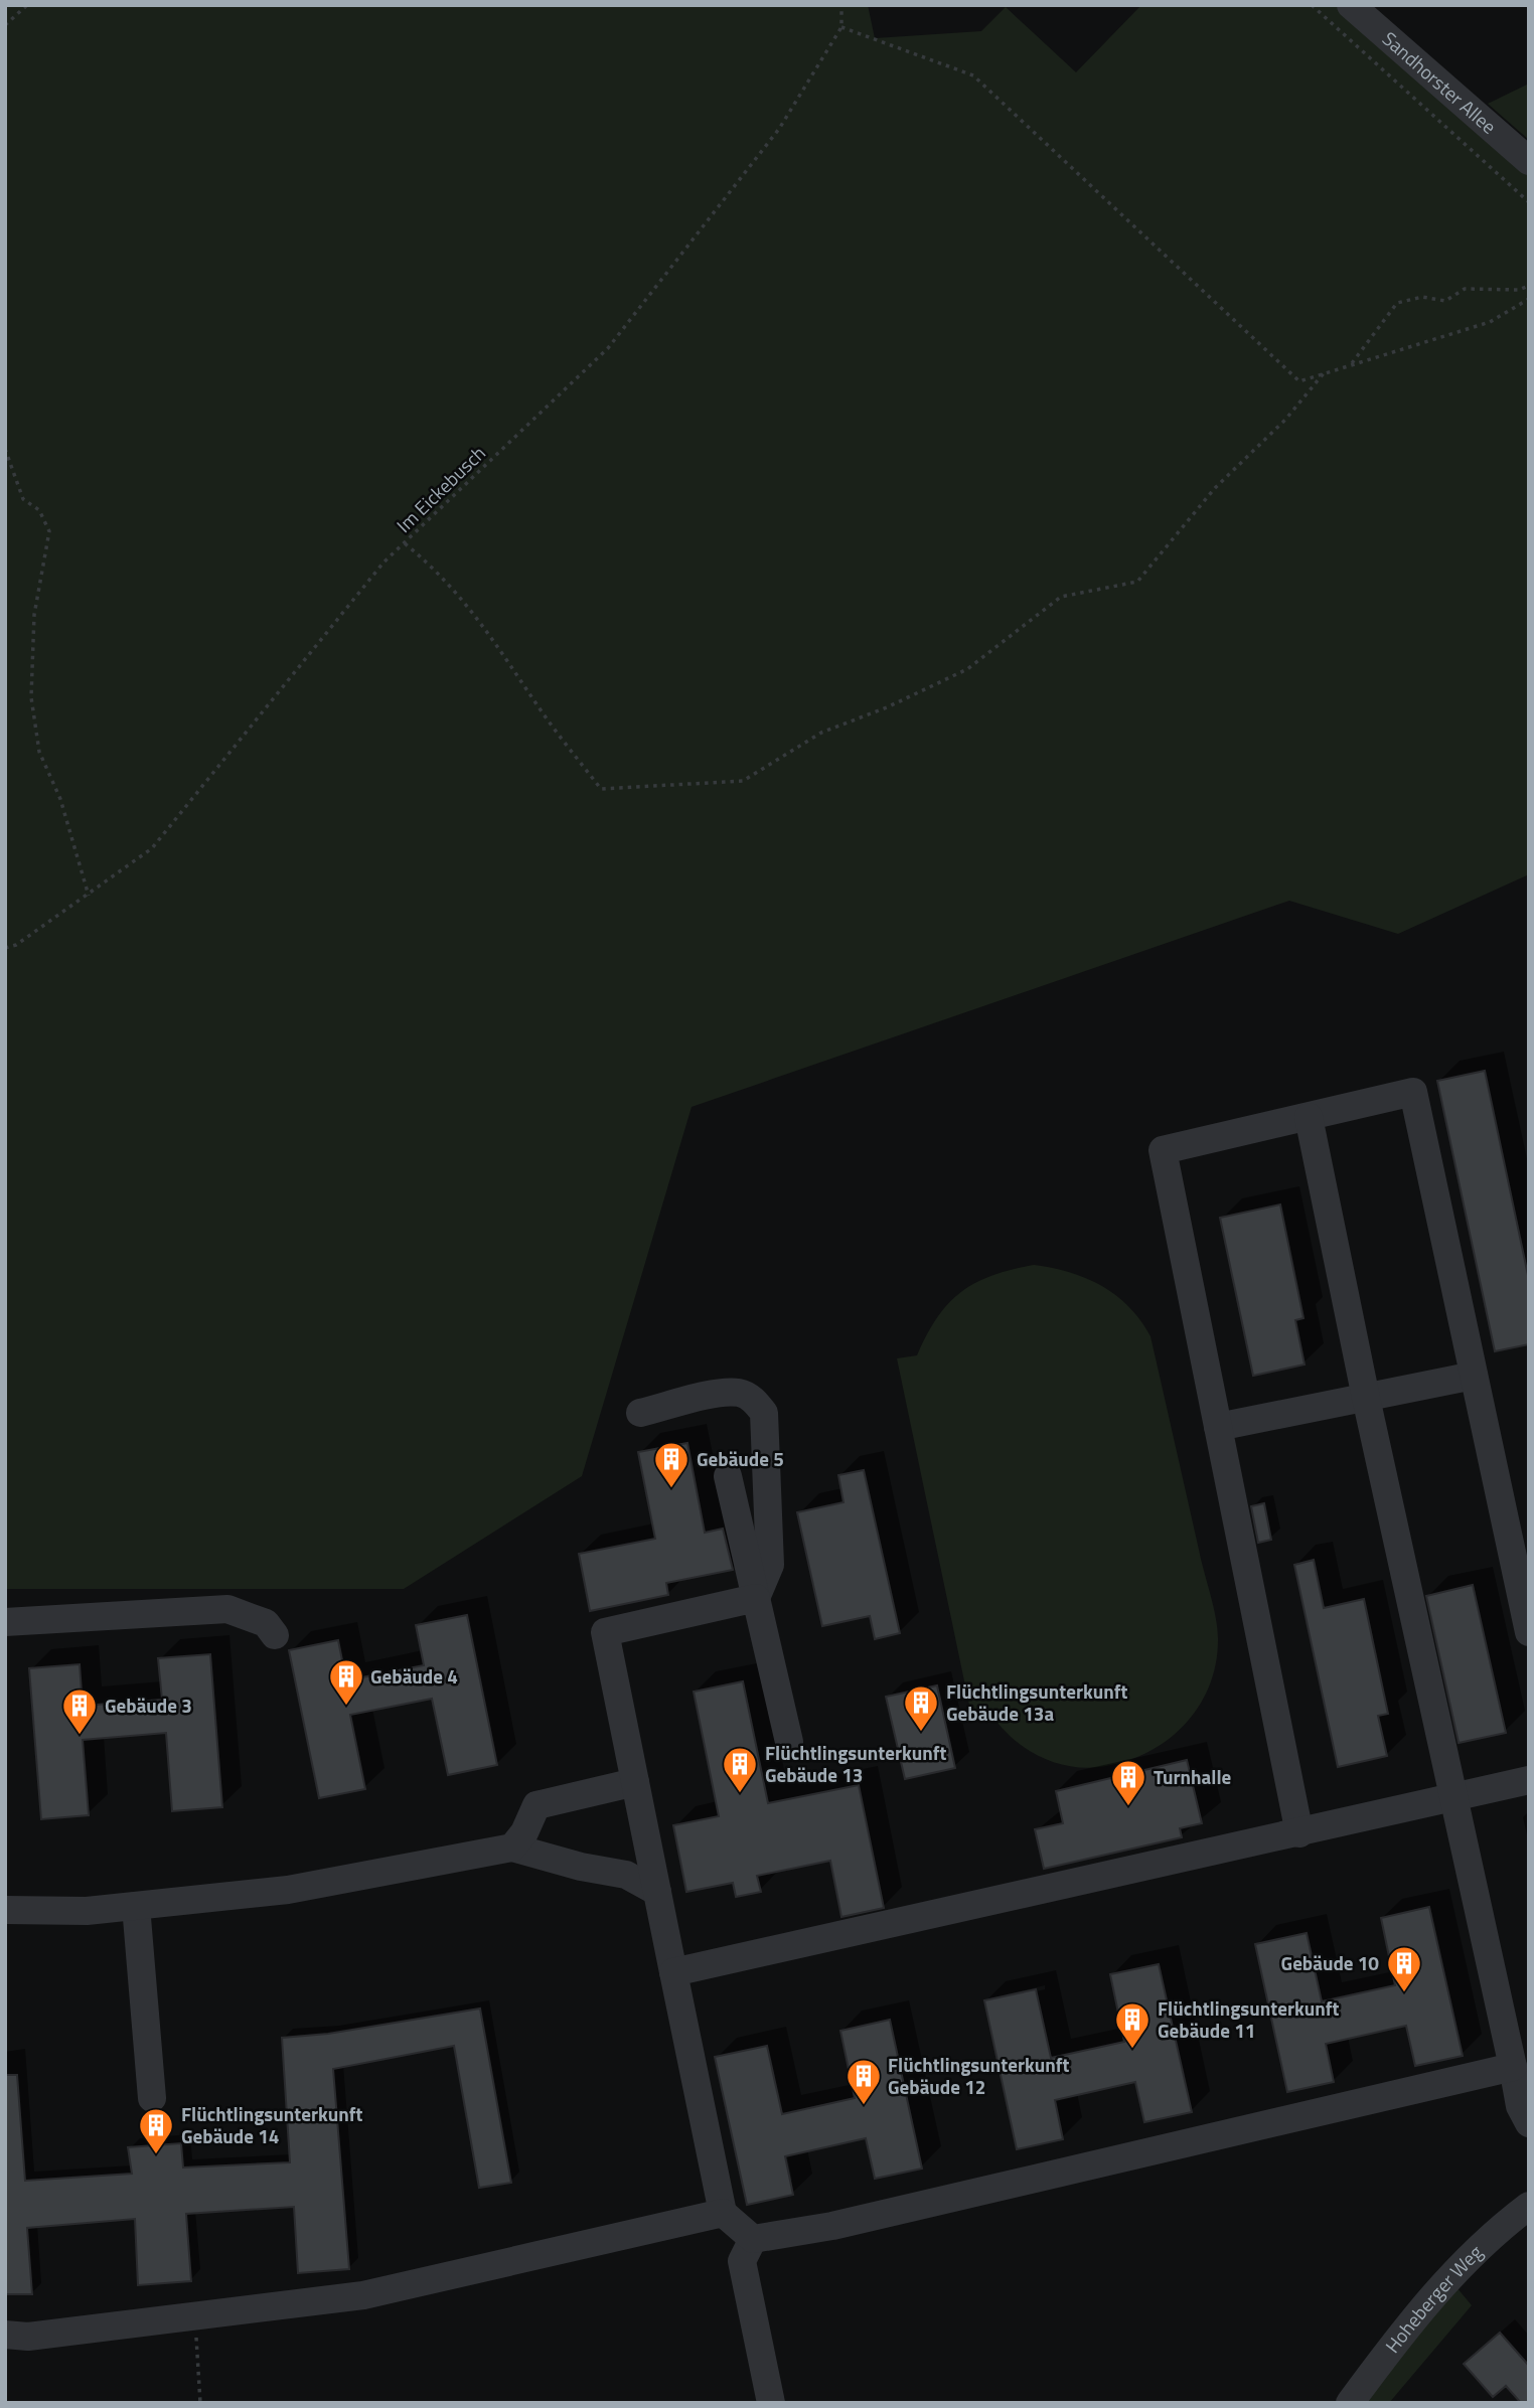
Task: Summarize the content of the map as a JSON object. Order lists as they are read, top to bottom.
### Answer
{
  "streets": {
    "street": ["Sandhorster Allee", "Hoheberger Weg"],
    "path": ["Im Eickebusch"]
  },
  "places": {
    "building": [
      "Gebäude 5",
      "Gebäude 4",
      "Flüchtlingsunterkunft Gebäude 13a",
      "Gebäude 3",
      "Flüchtlingsunterkunft Gebäude 13",
      "Turnhalle",
      "Gebäude 10",
      "Flüchtlingsunterkunft Gebäude 11",
      "Flüchtlingsunterkunft Gebäude 12",
      "Flüchtlingsunterkunft Gebäude 14"
    ]
  }
}
